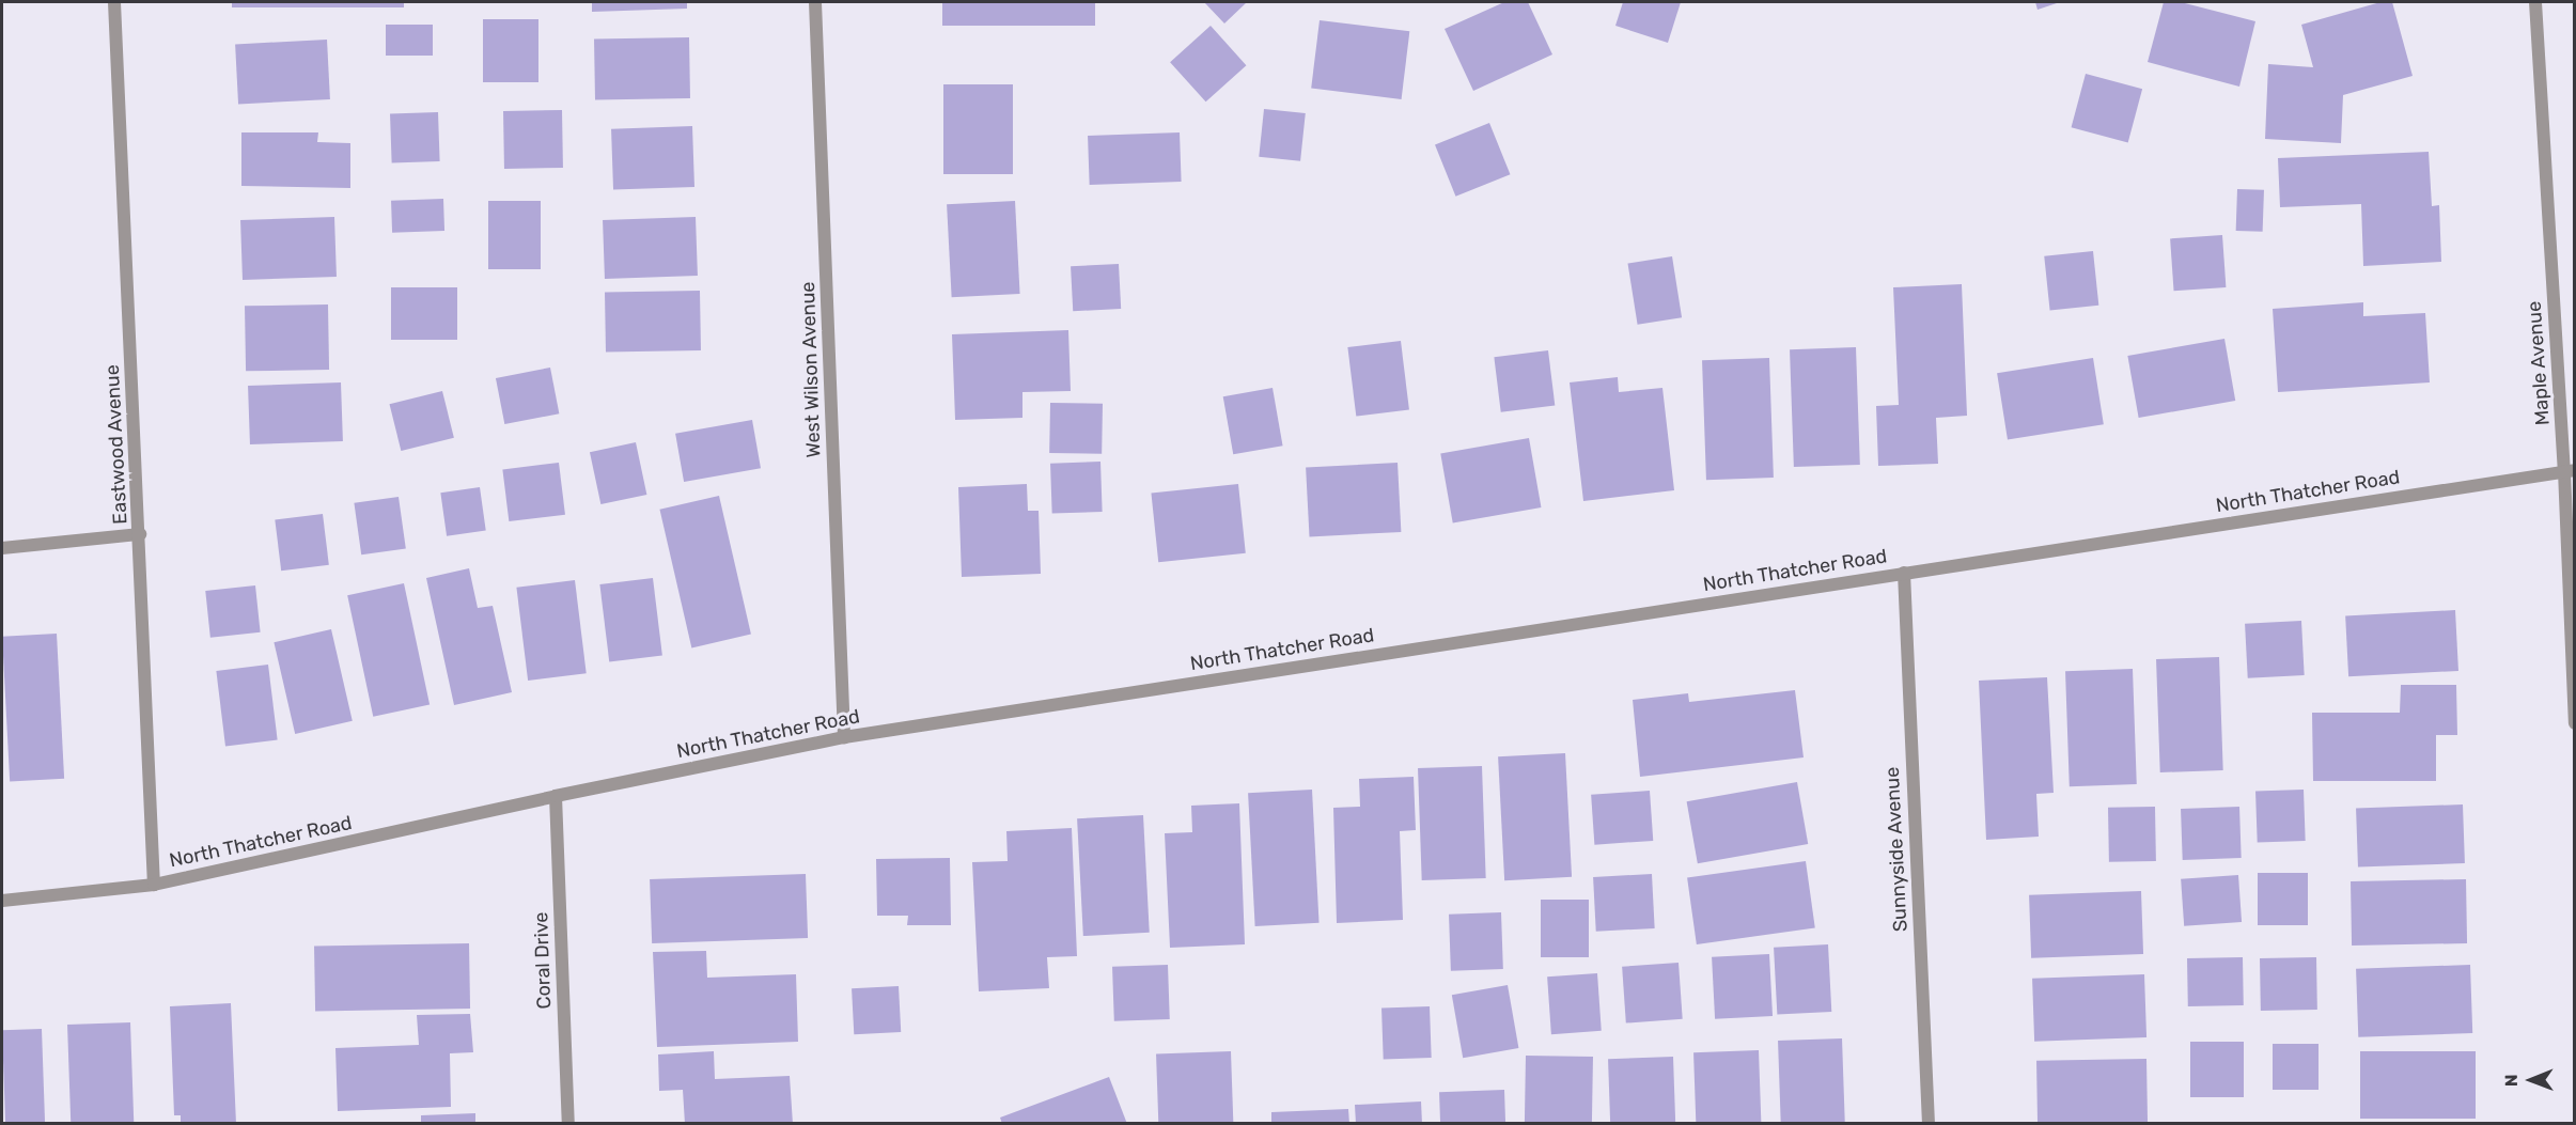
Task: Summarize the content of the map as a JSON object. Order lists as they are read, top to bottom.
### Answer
{
  "streets": {
    "street": [
      "Maple Avenue",
      "West Wilson Avenue",
      "Eastwood Avenue",
      "North Thatcher Road",
      "Sunnyside Avenue",
      "Coral Drive"
    ]
  },
  "crossings": [
    ["Maple Avenue", "North Thatcher Road"],
    ["West Wilson Avenue", "North Thatcher Road"],
    ["Eastwood Avenue", "North Thatcher Road"],
    ["North Thatcher Road", "Sunnyside Avenue"],
    ["North Thatcher Road", "Coral Drive"]
  ],
  "north": "left"
}
